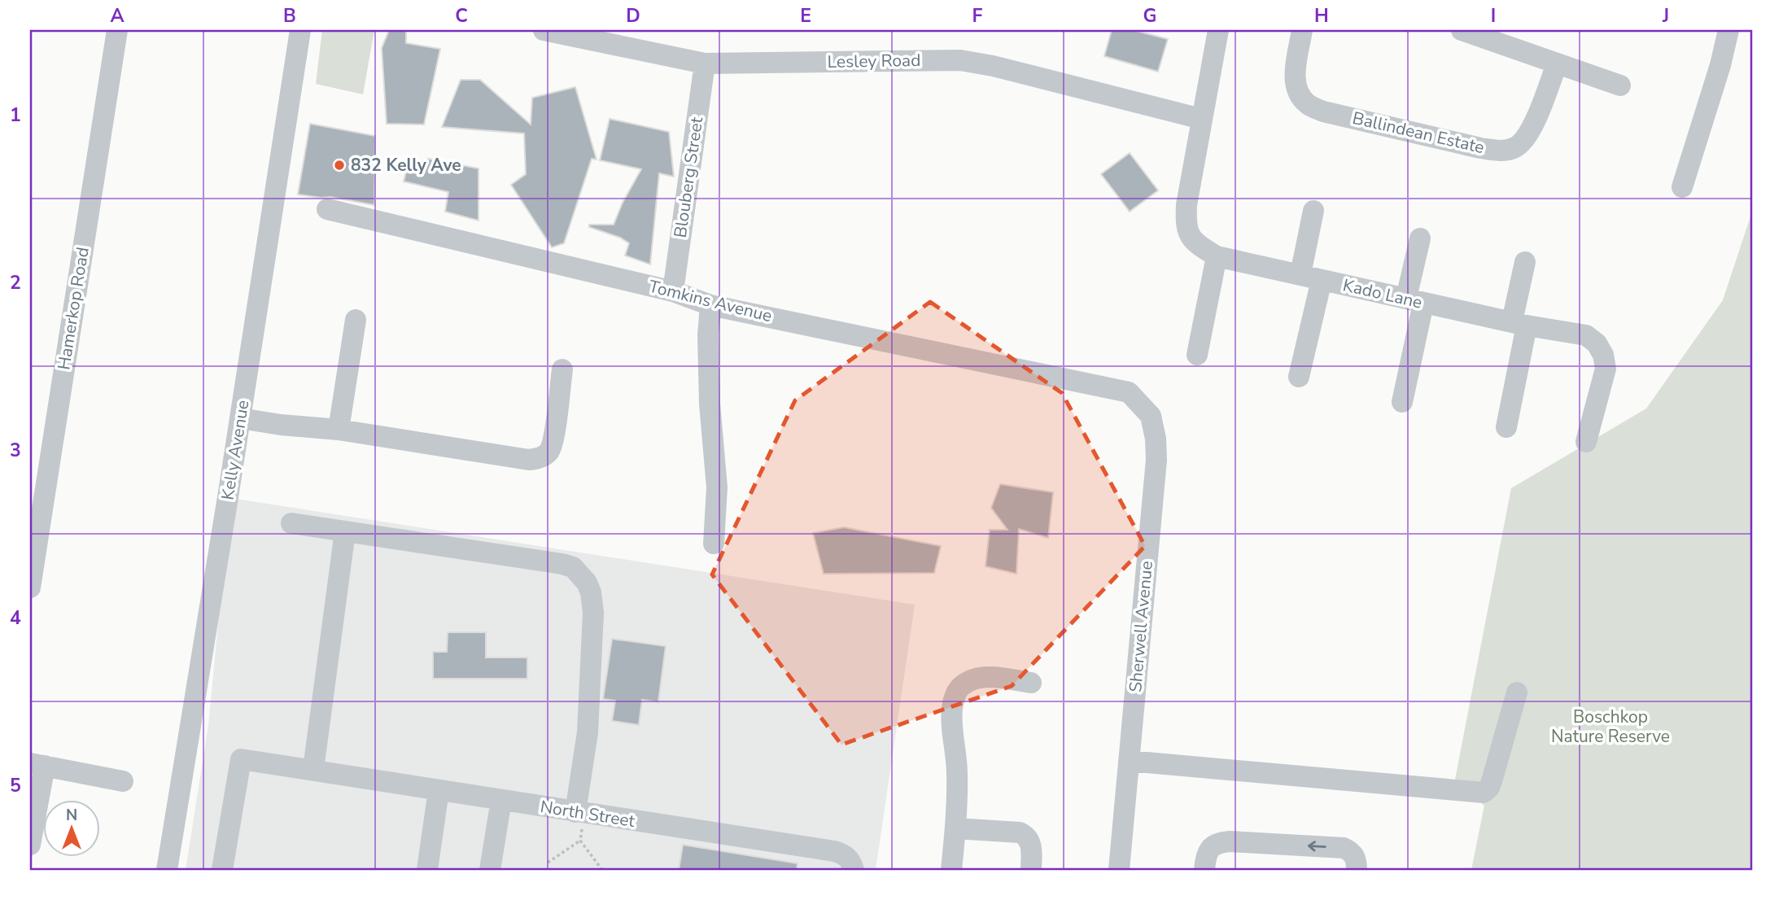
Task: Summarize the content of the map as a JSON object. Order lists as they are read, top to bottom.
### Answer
{
  "streets": {
    "street": [
      "Lesley Road",
      "Ballindean Estate",
      "Blouberg Street",
      "Kado Lane",
      "Tomkins Avenue",
      "Hamerkop Road",
      "Kelly Avenue",
      "Sherwell Avenue",
      "North Street"
    ]
  },
  "crossings": [
    ["Lesley Road", "Blouberg Street"],
    ["Lesley Road", "Kado Lane"],
    ["Blouberg Street", "Tomkins Avenue"],
    ["Tomkins Avenue", "Sherwell Avenue"]
  ],
  "parks": ["Boschkop Nature Reserve"],
  "places": ["832 Kelly Ave"],
  "north": "top",
  "grid": {
    "columns": [
      "A",
      "B",
      "C",
      "D",
      "E",
      "F",
      "G",
      "H",
      "I",
      "J"
    ],
    "rows": [
      "1",
      "2",
      "3",
      "4",
      "5"
    ]
  }
}
